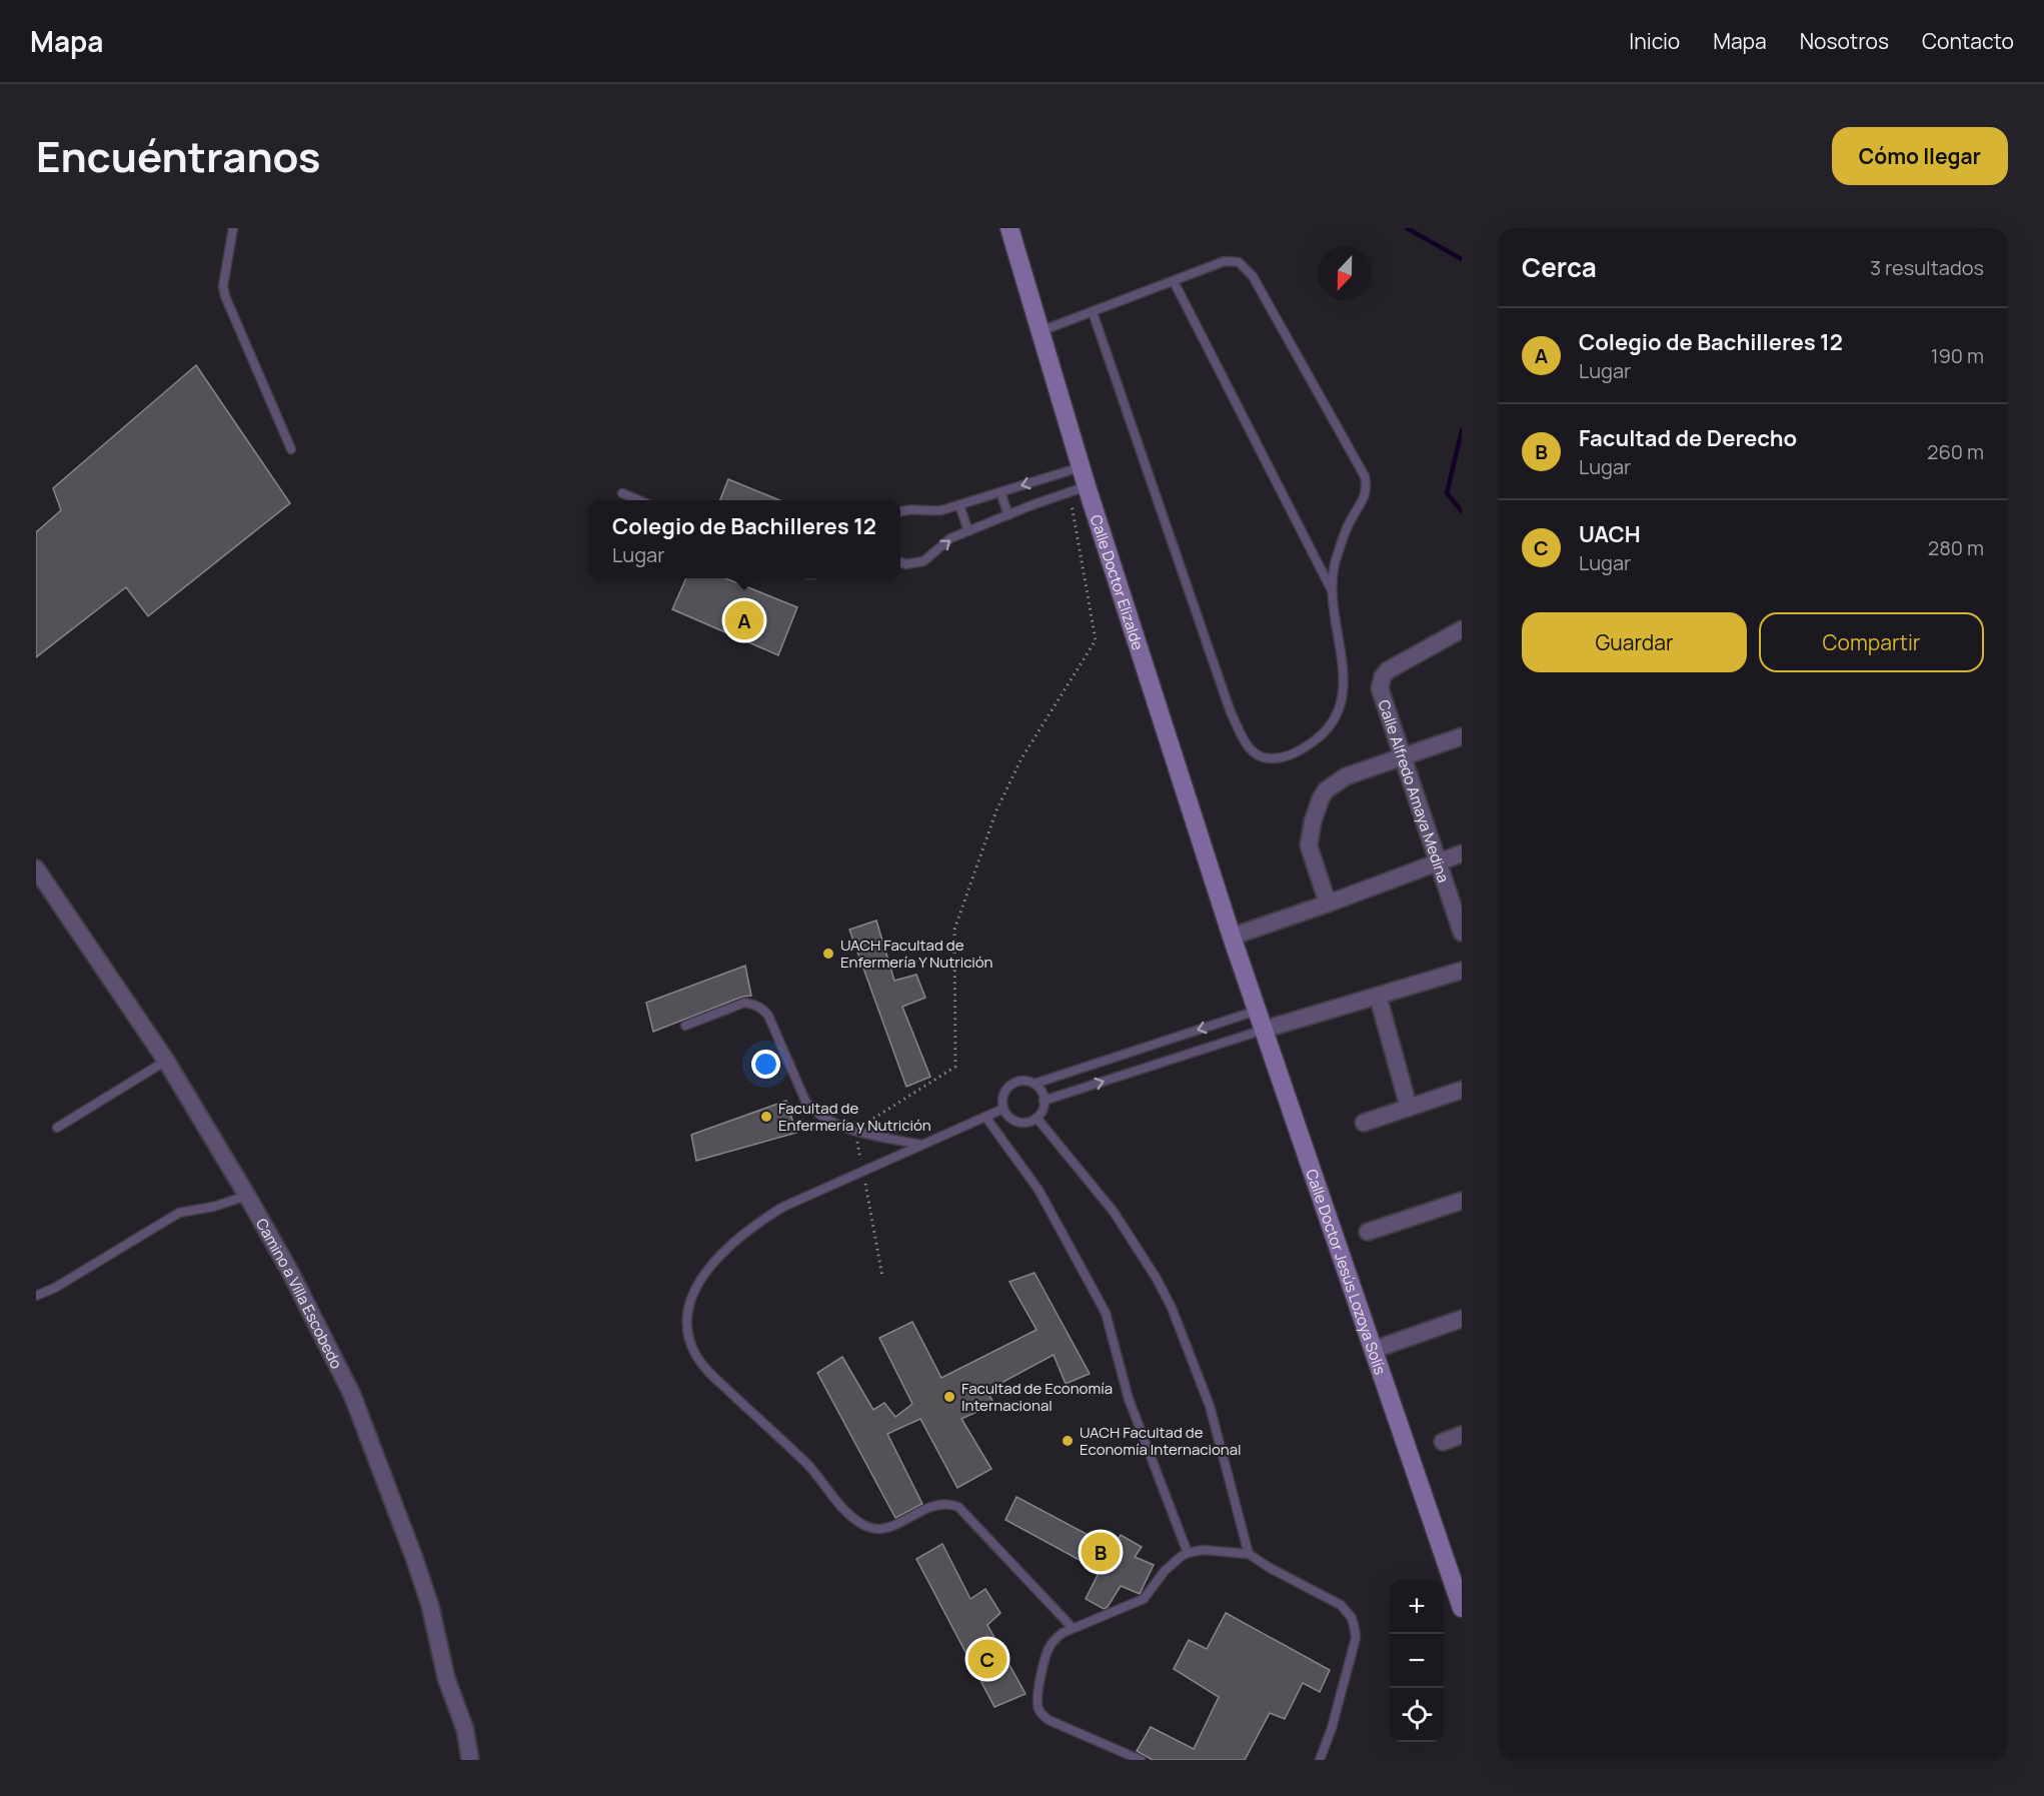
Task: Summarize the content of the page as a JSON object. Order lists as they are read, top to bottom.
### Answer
{
  "streets": {
    "street": [
      "Calle Doctor Elizalde",
      "Calle Alfredo Amaya Medina",
      "Calle Doctor Jesús Lozoya Solís",
      "Camino a Villa Escobedo"
    ]
  },
  "crossings": [
    ["Calle Doctor Elizalde", "Calle Doctor Jesús Lozoya Solís"]
  ],
  "places": [
    "UACH Facultad de Enfermería Y Nutrición",
    "Facultad de Enfermería y Nutrición",
    "Facultad de Economía Internacional",
    "UACH Facultad de Economía Internacional"
  ],
  "north": "bottom",
  "page": {
    "header": "Mapa",
    "nav": [
      "Inicio",
      "Mapa",
      "Nosotros",
      "Contacto"
    ],
    "title": "Encuéntranos",
    "buttons": [
      "Cómo llegar",
      ["Guardar", "Compartir"]
    ],
    "heading": ["Cerca", "3 resultados"],
    "list": [
      {
        "mark": "A",
        "name": "Colegio de Bachilleres 12",
        "note": "Lugar",
        "value": "190 m"
      },
      {
        "mark": "B",
        "name": "Facultad de Derecho",
        "note": "Lugar",
        "value": "260 m"
      },
      {
        "mark": "C",
        "name": "UACH",
        "note": "Lugar",
        "value": "280 m"
      }
    ],
    "popup": ["Colegio de Bachilleres 12", "Lugar"],
    "pins": ["A", "B", "C"],
    "map_buttons": ["+", "−"]
  }
}
